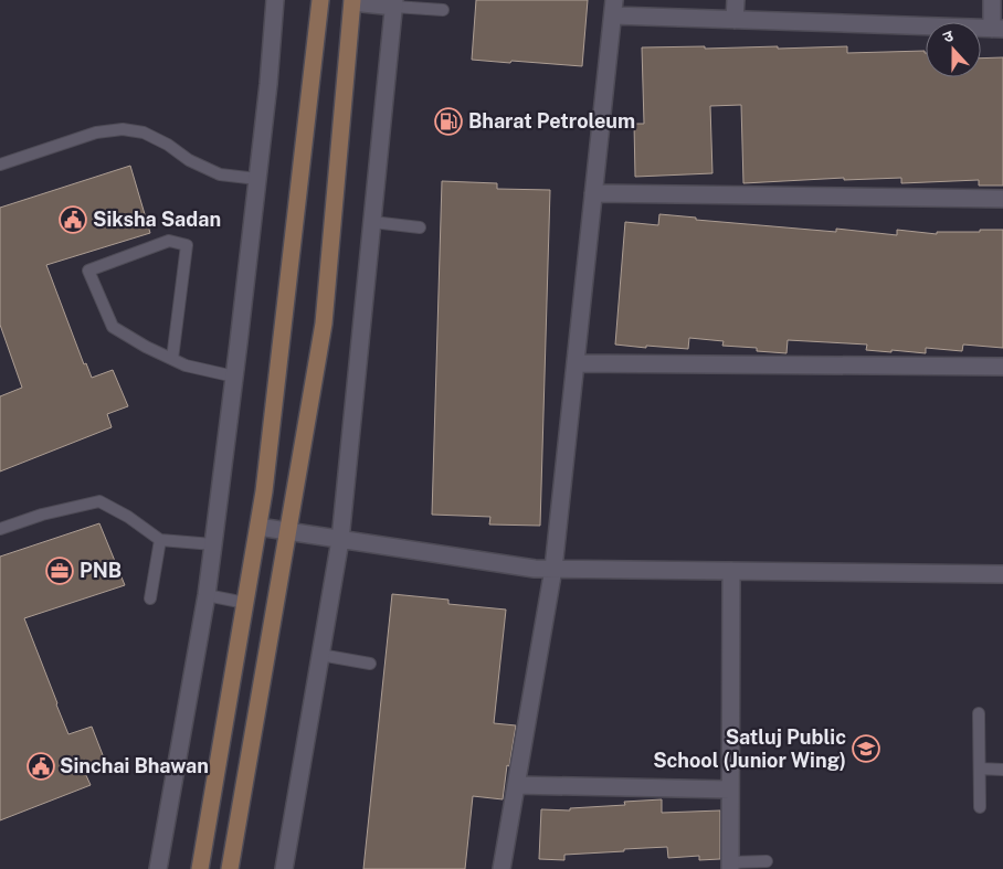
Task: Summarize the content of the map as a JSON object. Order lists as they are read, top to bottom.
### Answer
{
  "places": {
    "fuel station": ["Bharat Petroleum"],
    "public building": ["Siksha Sadan", "Sinchai Bhawan"],
    "office": ["PNB"],
    "school or university": ["Satluj Public School (Junior Wing)"]
  },
  "north": "top"
}
